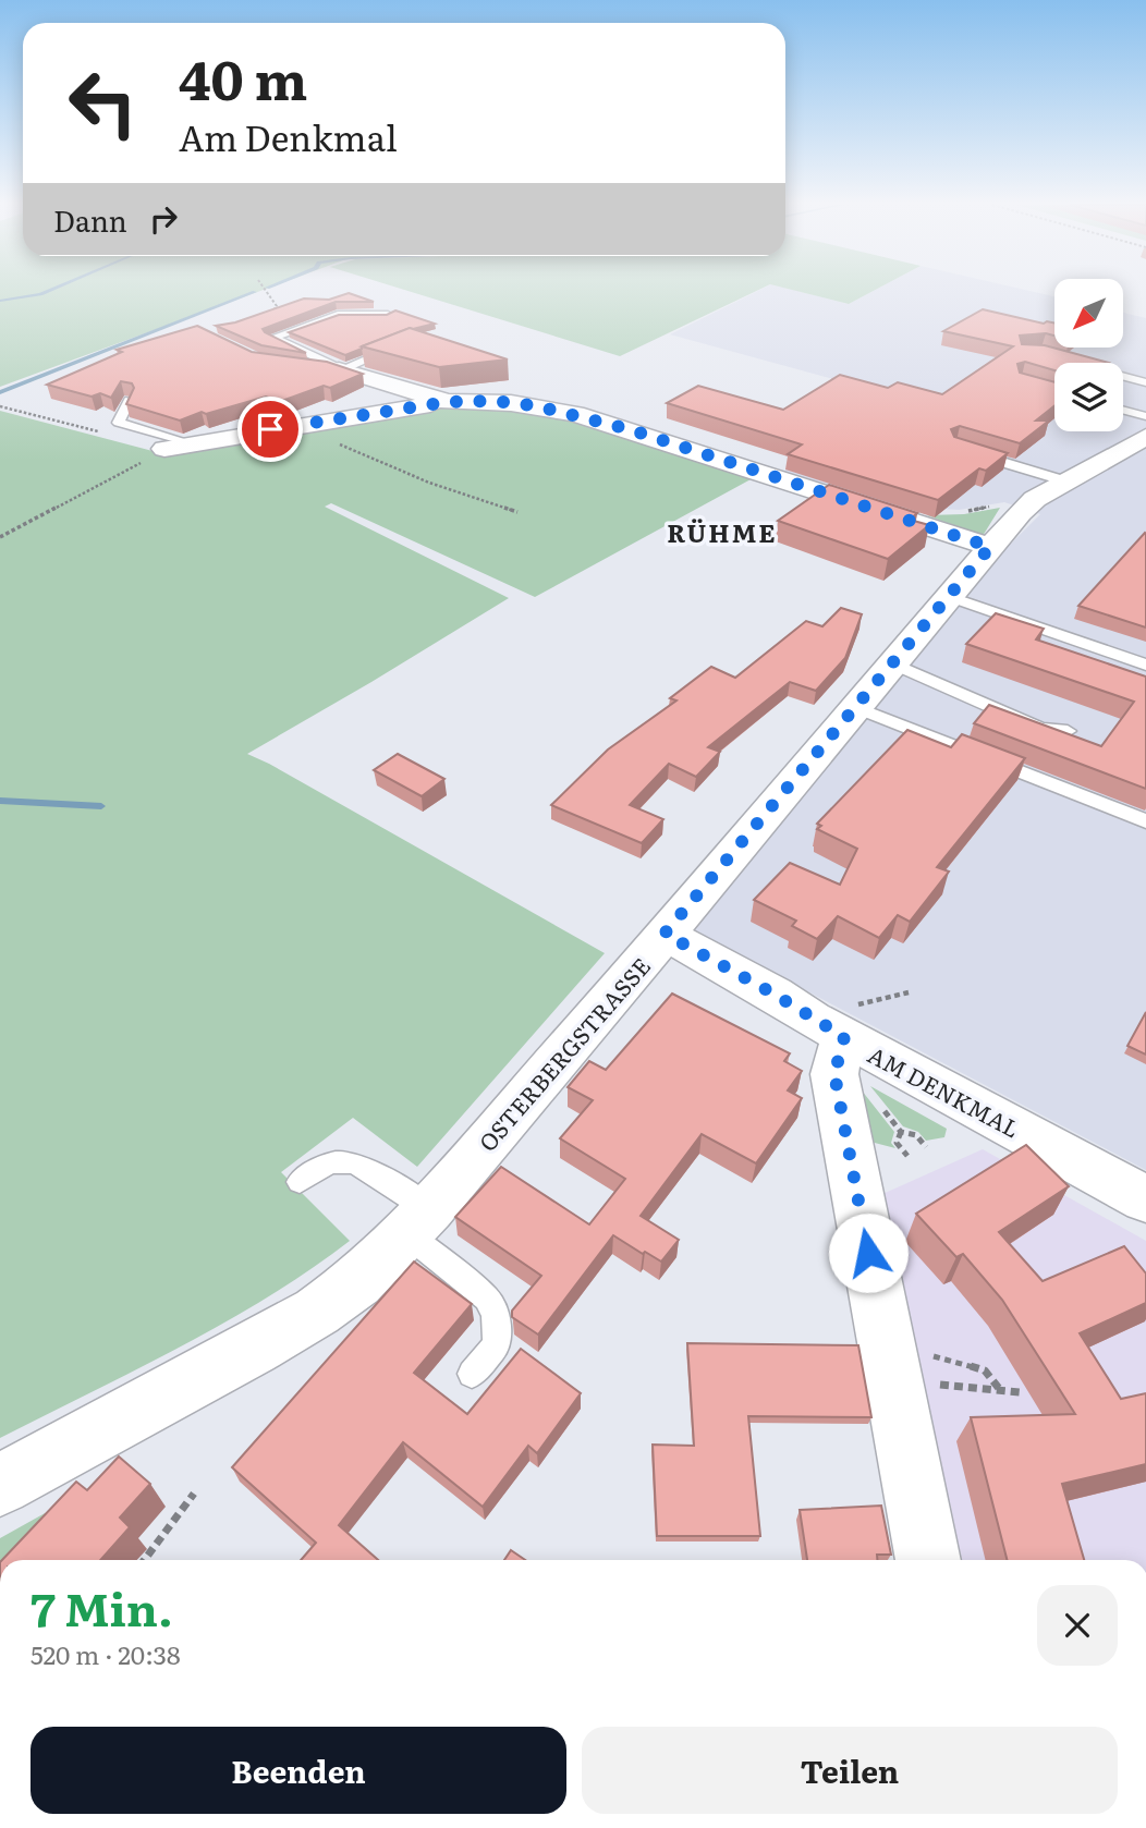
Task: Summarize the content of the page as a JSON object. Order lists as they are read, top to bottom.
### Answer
{
  "streets": {
    "street": ["OSTERBERGSTRASSE", "AM DENKMAL"]
  },
  "crossings": [
    ["OSTERBERGSTRASSE", "AM DENKMAL"]
  ],
  "districts": ["RÜHME"],
  "north": "bottom left",
  "page": {
    "turn": ["40 m", "Am Denkmal"],
    "then": "Dann",
    "heading": ["7 Min.", "520 m · 20:38"],
    "buttons": ["Beenden", "Teilen"]
  }
}
